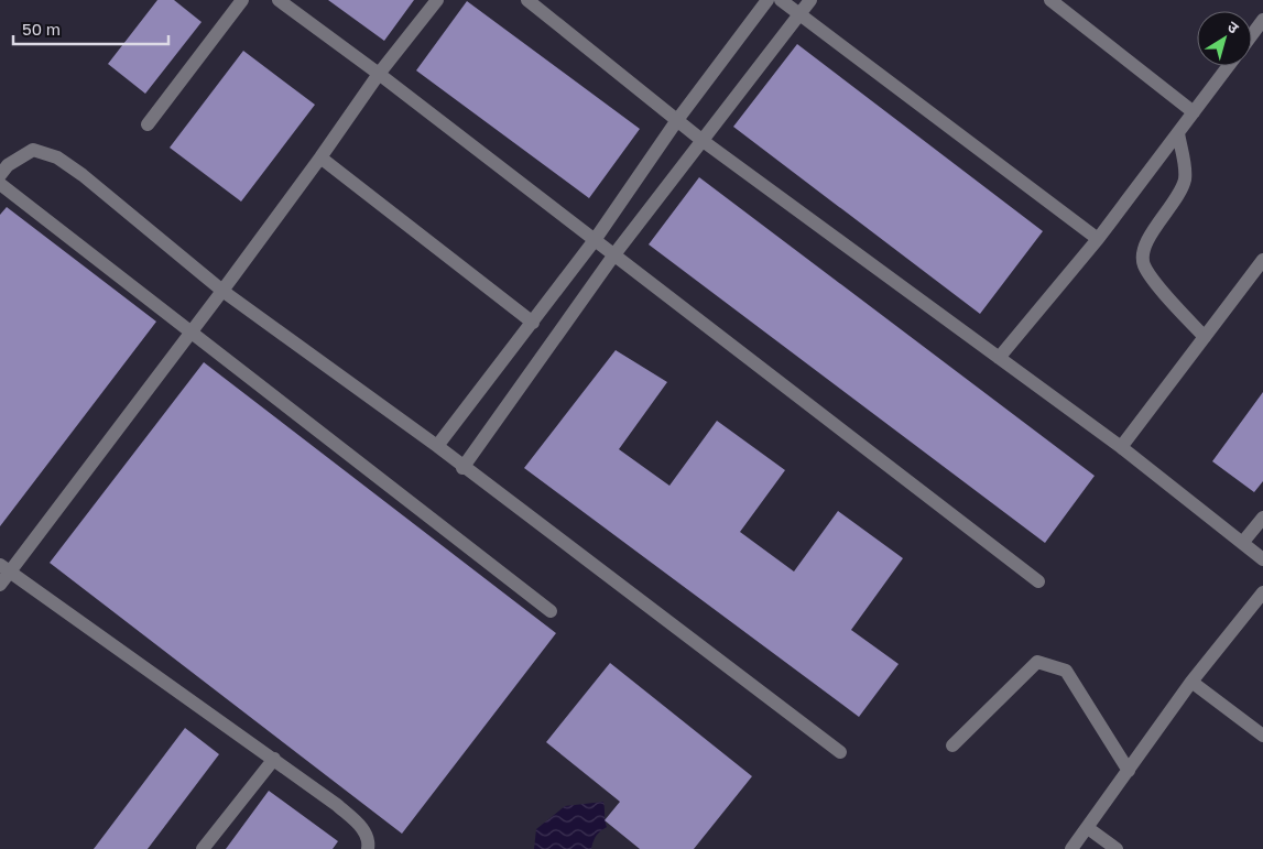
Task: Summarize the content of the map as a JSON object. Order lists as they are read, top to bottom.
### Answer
{
  "scale_bar": "50 m",
  "north": "top right"
}
